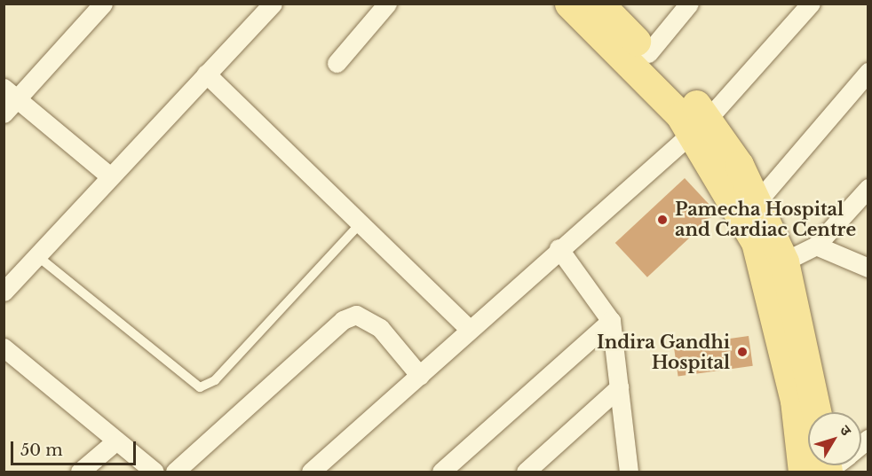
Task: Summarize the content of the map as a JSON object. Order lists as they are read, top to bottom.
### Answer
{
  "places": ["Pamecha Hospital and Cardiac Centre", "Indira Gandhi Hospital"],
  "scale_bar": "50 m",
  "north": "top right"
}
